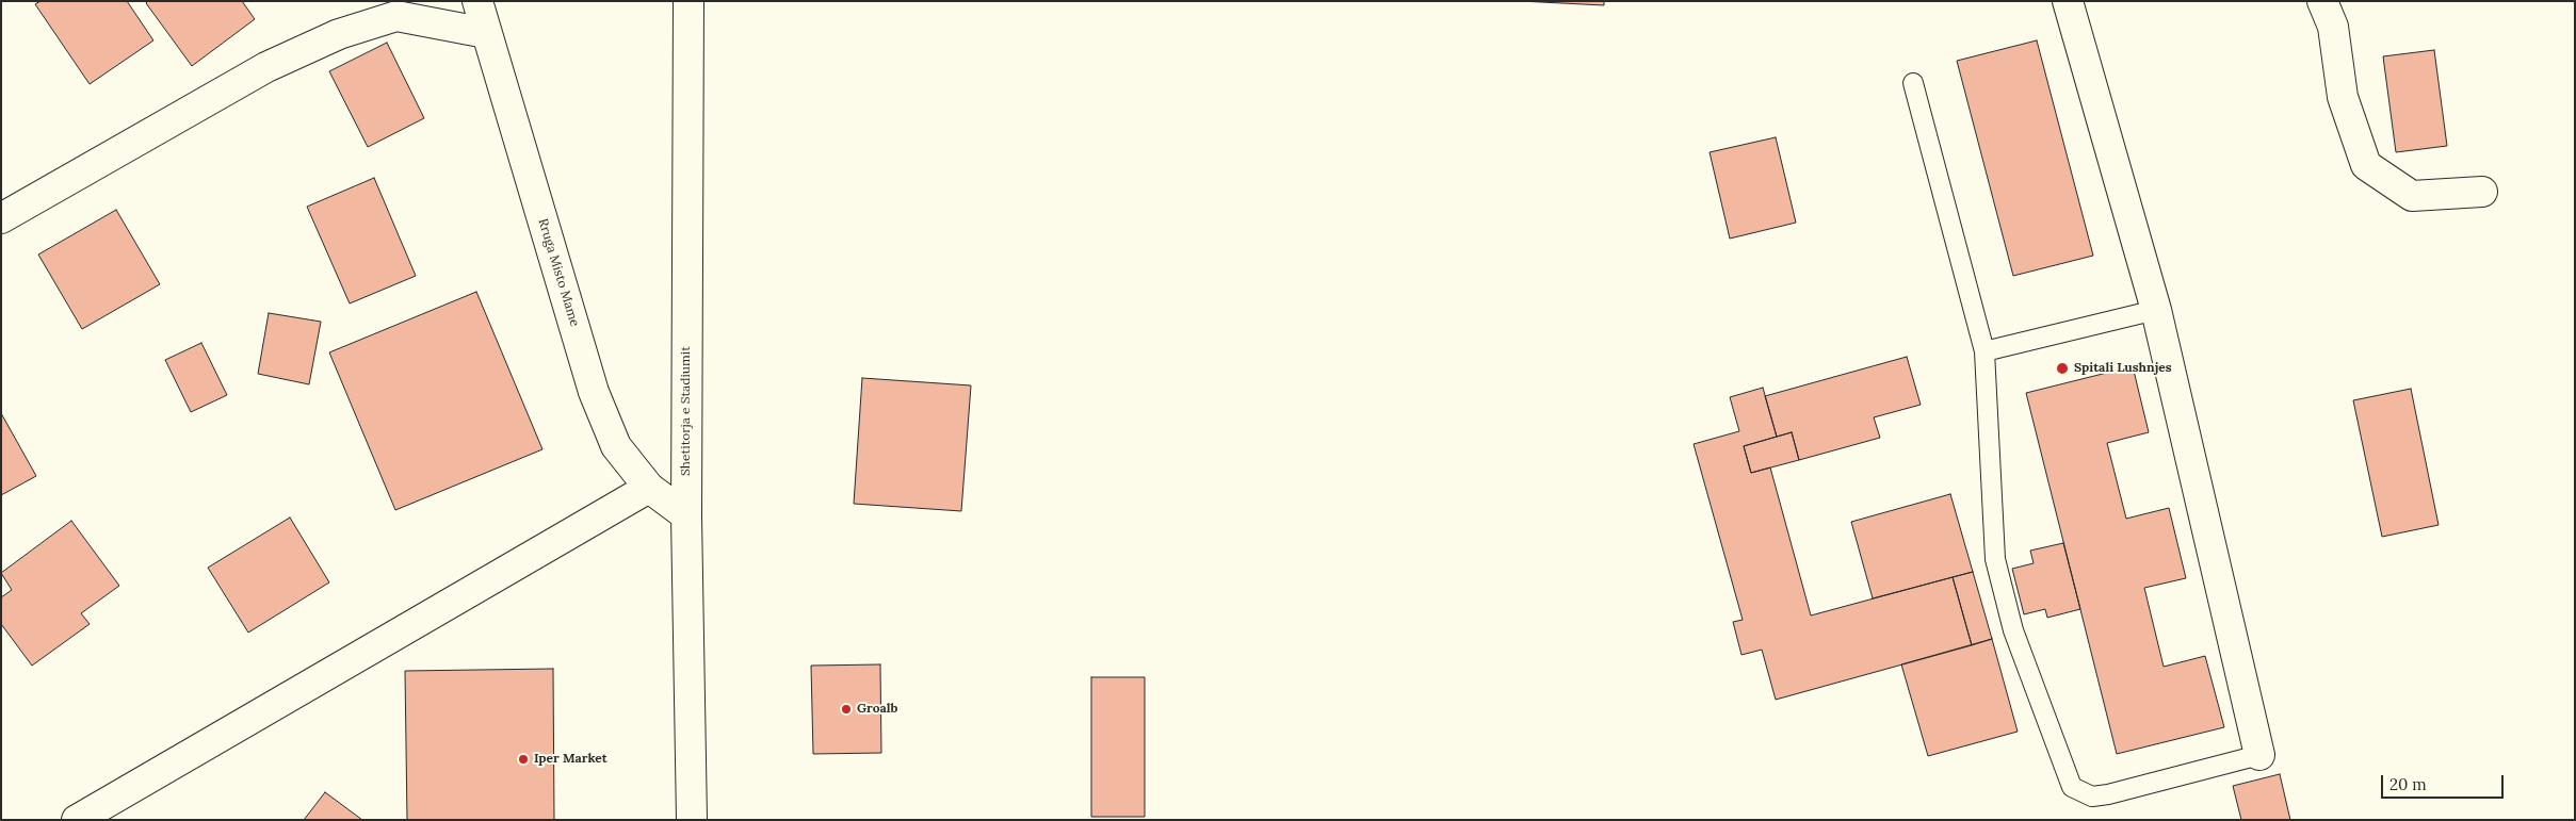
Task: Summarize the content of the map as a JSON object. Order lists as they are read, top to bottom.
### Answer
{
  "streets": {
    "street": ["Rruga Misto Mame", "Shetitorja e Stadiumit"]
  },
  "crossings": [
    ["Rruga Misto Mame", "Shetitorja e Stadiumit"]
  ],
  "places": ["Spitali Lushnjes", "Groalb", "Iper Market"],
  "scale_bar": "20 m"
}
